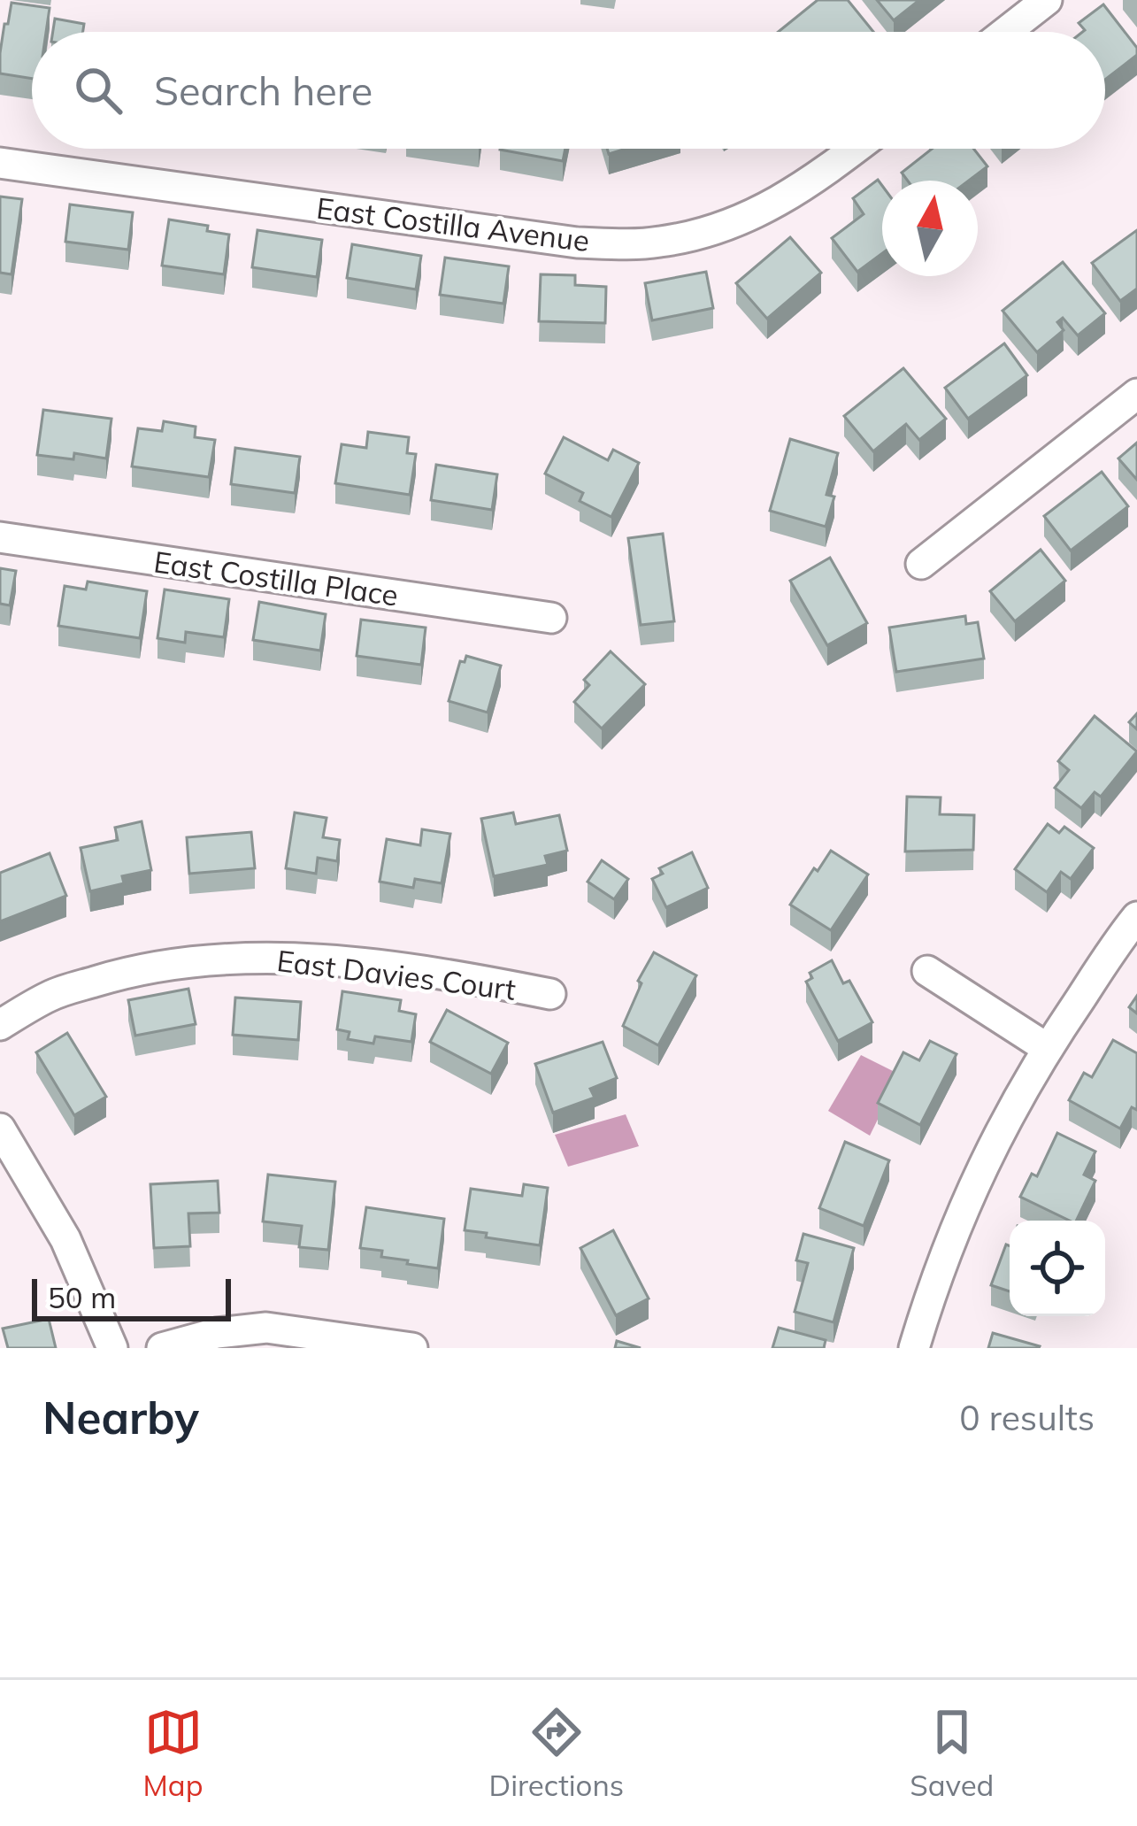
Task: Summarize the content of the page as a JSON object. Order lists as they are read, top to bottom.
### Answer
{
  "streets": {
    "street": ["East Costilla Avenue", "East Costilla Place", "East Davies Court"]
  },
  "scale_bar": "50 m",
  "north": "top",
  "page": {
    "search": "Search here",
    "scale": "50 m",
    "heading": ["Nearby", "0 results"],
    "nav": ["Map", "Directions", "Saved"]
  }
}
